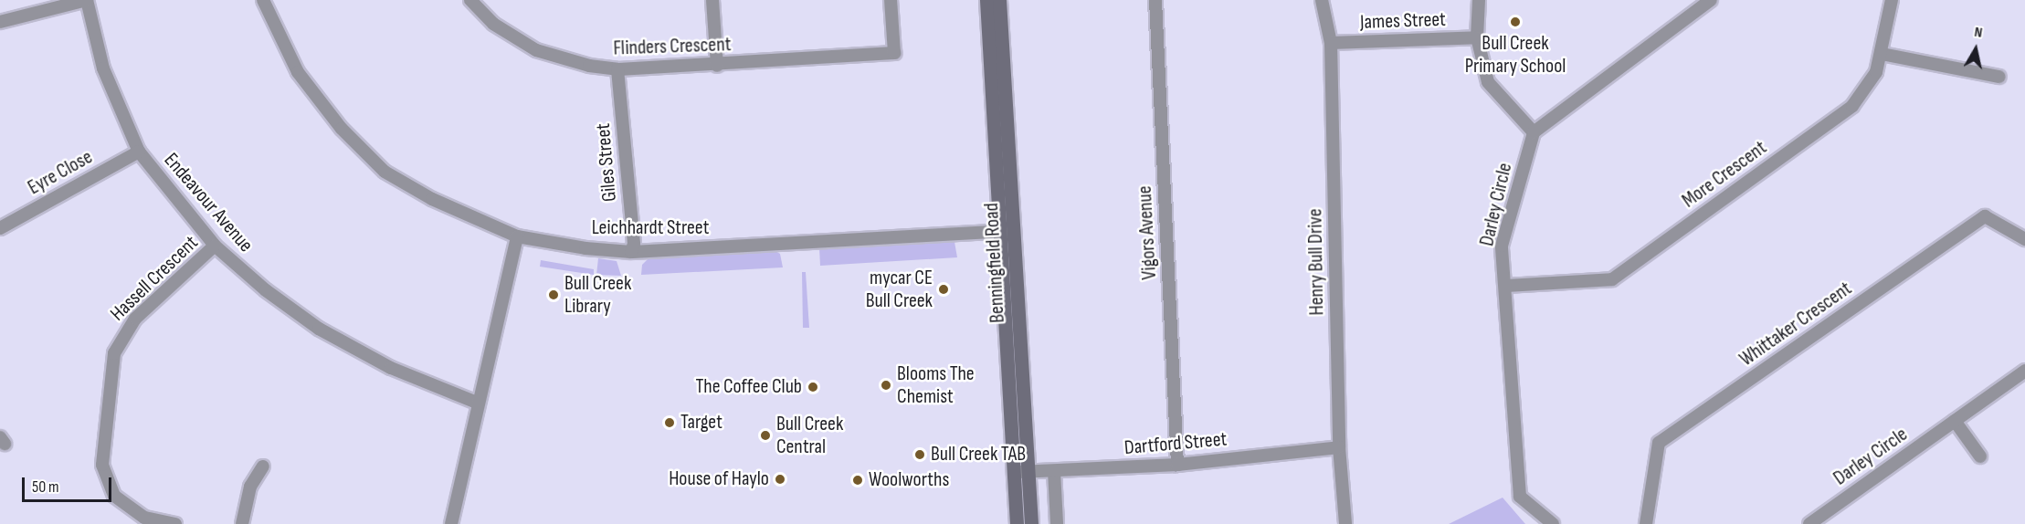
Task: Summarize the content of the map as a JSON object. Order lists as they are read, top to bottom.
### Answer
{
  "streets": {
    "main road": ["Benningfield Road"],
    "street": [
      "James Street",
      "Flinders Crescent",
      "Giles Street",
      "Eyre Close",
      "More Crescent",
      "Endeavour Avenue",
      "Darley Circle",
      "Leichhardt Street",
      "Vigors Avenue",
      "Henry Bull Drive",
      "Hassell Crescent",
      "Whittaker Crescent",
      "Dartford Street"
    ]
  },
  "crossings": [
    ["James Street", "Henry Bull Drive"],
    ["Flinders Crescent", "Giles Street"],
    ["Giles Street", "Leichhardt Street"],
    ["Eyre Close", "Endeavour Avenue"],
    ["More Crescent", "Darley Circle"],
    ["Endeavour Avenue", "Hassell Crescent"],
    ["Leichhardt Street", "Benningfield Road"],
    ["Vigors Avenue", "Dartford Street"],
    ["Henry Bull Drive", "Dartford Street"],
    ["Benningfield Road", "Dartford Street"]
  ],
  "places": [
    "Bull Creek Primary School",
    "mycar CE Bull Creek",
    "Bull Creek Library",
    "Blooms The Chemist",
    "The Coffee Club",
    "Target",
    "Bull Creek Central",
    "Bull Creek TAB",
    "House of Haylo",
    "Woolworths"
  ],
  "scale_bar": "50 m",
  "north": "top"
}
